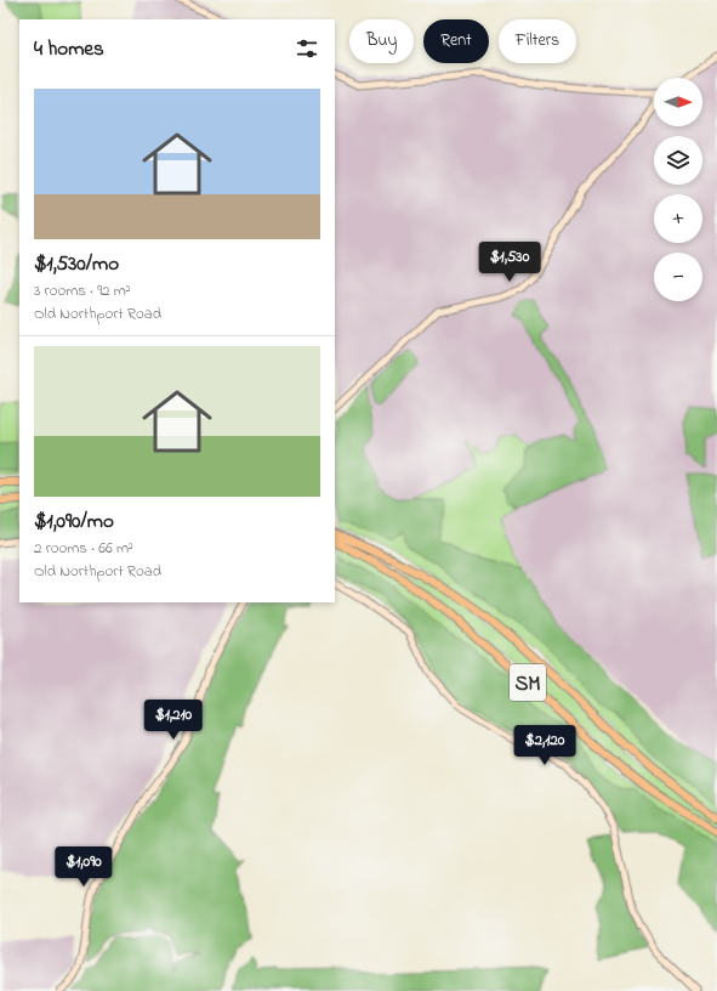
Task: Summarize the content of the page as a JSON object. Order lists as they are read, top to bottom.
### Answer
{
  "streets": {
    "highway": ["SM"]
  },
  "north": "right",
  "page": {
    "chip": ["Buy", "Rent", "Filters"],
    "heading": "4 homes",
    "map_buttons": ["+", "−"],
    "list": [
      {
        "name": "$1,530/mo",
        "note": "3 rooms · 92 m² · Old Northport Road"
      },
      {
        "name": "$1,090/mo",
        "note": "2 rooms · 66 m² · Old Northport Road"
      }
    ],
    "price": [
      "$1,530",
      "$1,210",
      "$2,120",
      "$1,090"
    ]
  }
}
